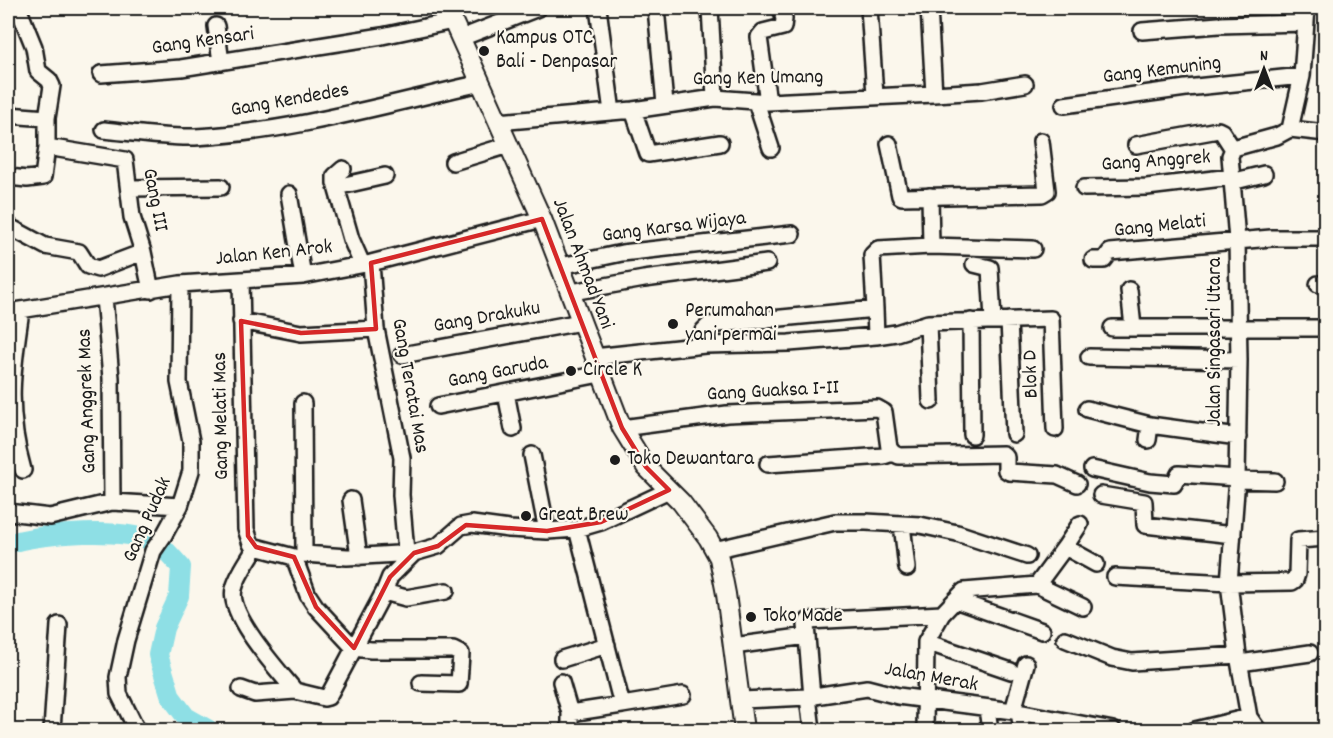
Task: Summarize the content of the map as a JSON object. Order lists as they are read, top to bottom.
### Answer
{
  "streets": {
    "main road": ["Jalan Ahmad Yani"],
    "street": [
      "Gang Kensari",
      "Gang Kemuning",
      "Gang Ken Umang",
      "Gang Kendedes",
      "Gang Anggrek",
      "Gang III",
      "Gang Melati",
      "Gang Karsa Wijaya",
      "Jalan Ken Arok",
      "Gang Drakuku",
      "Jalan Singasari Utara",
      "Gang Garuda",
      "Blok D",
      "Gang Teratai Mas",
      "Gang Guaksa I-II",
      "Gang Anggrek Mas",
      "Gang Melati Mas",
      "Gang Pudak",
      "Jalan Merak"
    ]
  },
  "crossings": [
    ["Gang Kensari", "Jalan Ahmad Yani"],
    ["Gang Ken Umang", "Jalan Ahmad Yani"],
    ["Gang Kendedes", "Jalan Ahmad Yani"],
    ["Gang Anggrek", "Jalan Singasari Utara"],
    ["Gang III", "Jalan Ken Arok"],
    ["Gang Melati", "Jalan Singasari Utara"],
    ["Gang Karsa Wijaya", "Jalan Ahmad Yani"],
    ["Jalan Ken Arok", "Jalan Ahmad Yani"],
    ["Jalan Ken Arok", "Gang Teratai Mas"],
    ["Jalan Ken Arok", "Gang Anggrek Mas"],
    ["Jalan Ken Arok", "Gang Melati Mas"],
    ["Jalan Ken Arok", "Gang Pudak"],
    ["Jalan Ahmad Yani", "Gang Drakuku"],
    ["Jalan Ahmad Yani", "Gang Garuda"],
    ["Jalan Ahmad Yani", "Gang Guaksa I-II"],
    ["Jalan Ahmad Yani", "Jalan Merak"]
  ],
  "places": [
    "Kampus OTC Bali - Denpasar",
    "Perumahan yani permai",
    "Circle K",
    "Toko Dewantara",
    "Great Brew",
    "Toko Made"
  ],
  "north": "top"
}
